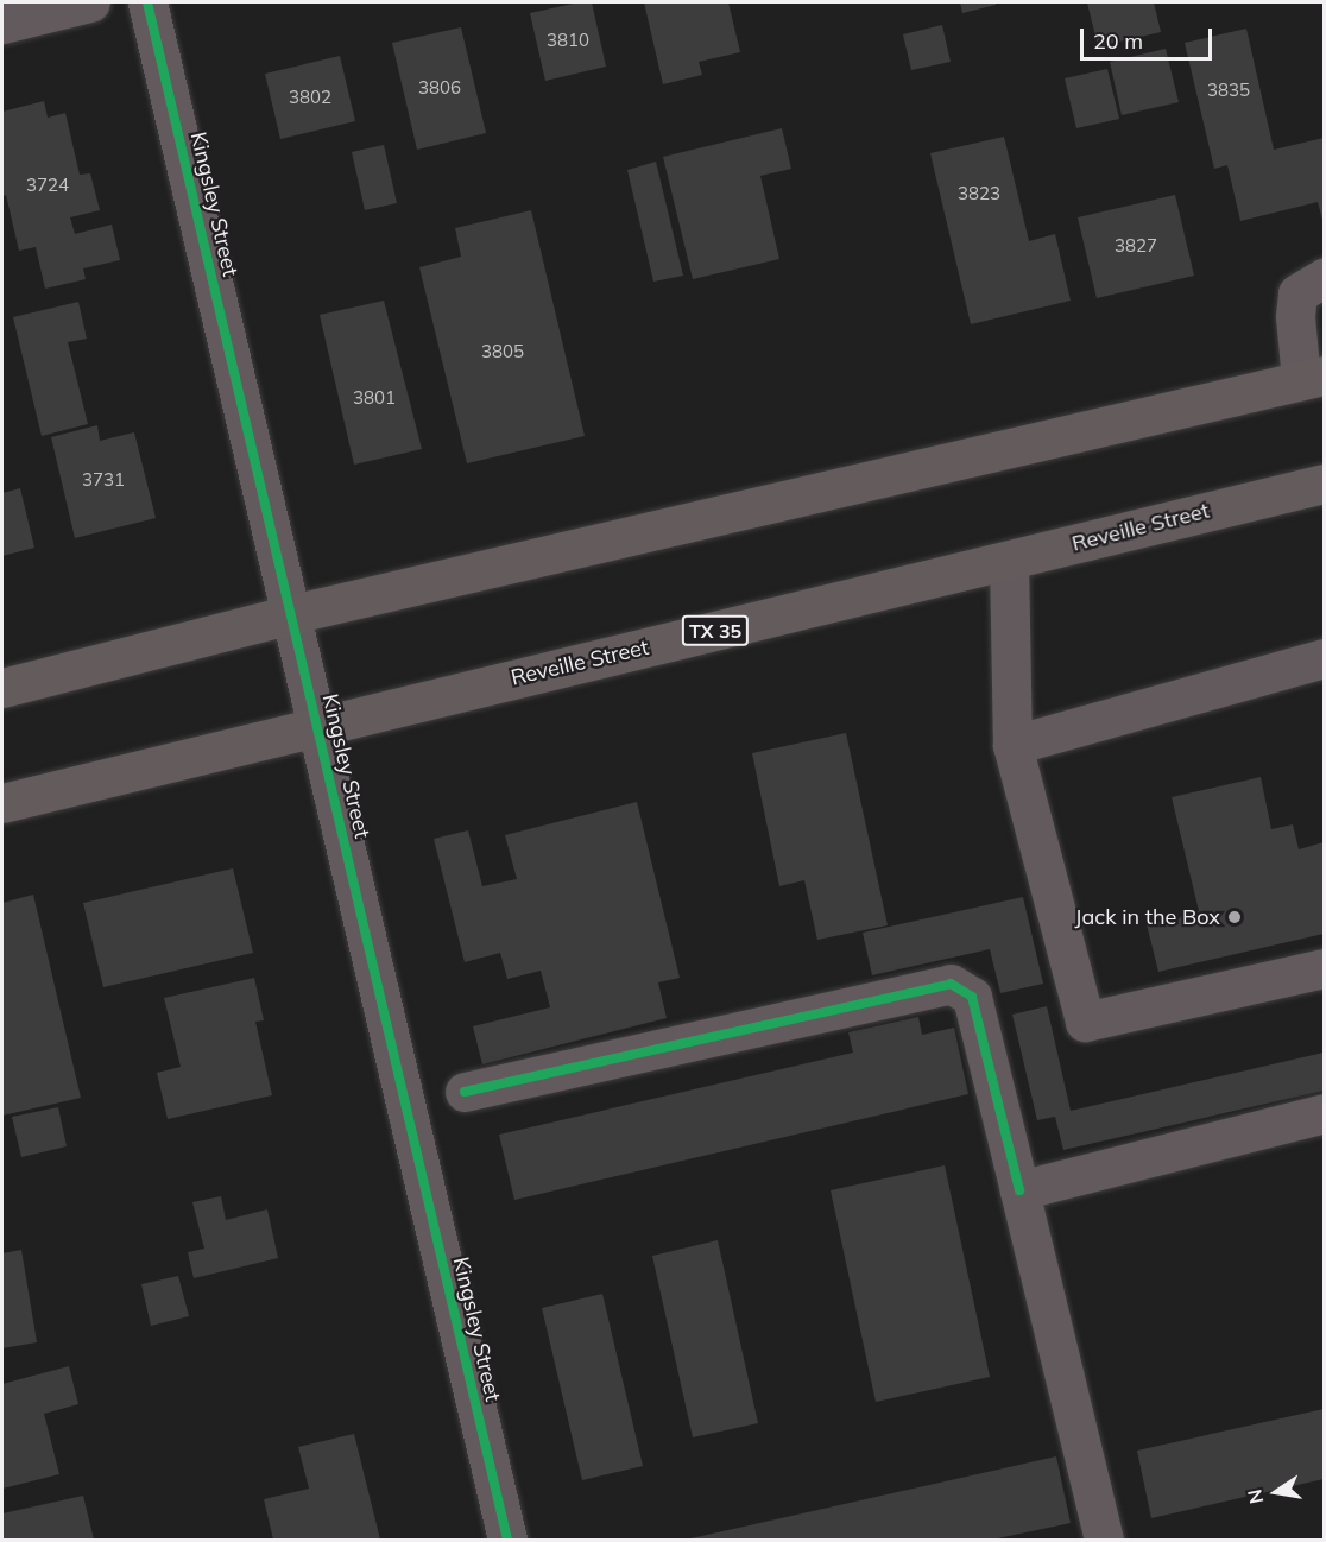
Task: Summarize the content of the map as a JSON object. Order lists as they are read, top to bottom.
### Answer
{
  "streets": {
    "main road": ["Reveille Street", "TX 35"],
    "street": ["Kingsley Street"]
  },
  "crossings": [
    ["Kingsley Street", "Reveille Street"]
  ],
  "places": ["Jack in the Box"],
  "house_numbers": [
    "3810",
    "3806",
    "3835",
    "3802",
    "3724",
    "3823",
    "3827",
    "3805",
    "3801",
    "3731"
  ],
  "scale_bar": "20 m",
  "north": "left"
}
